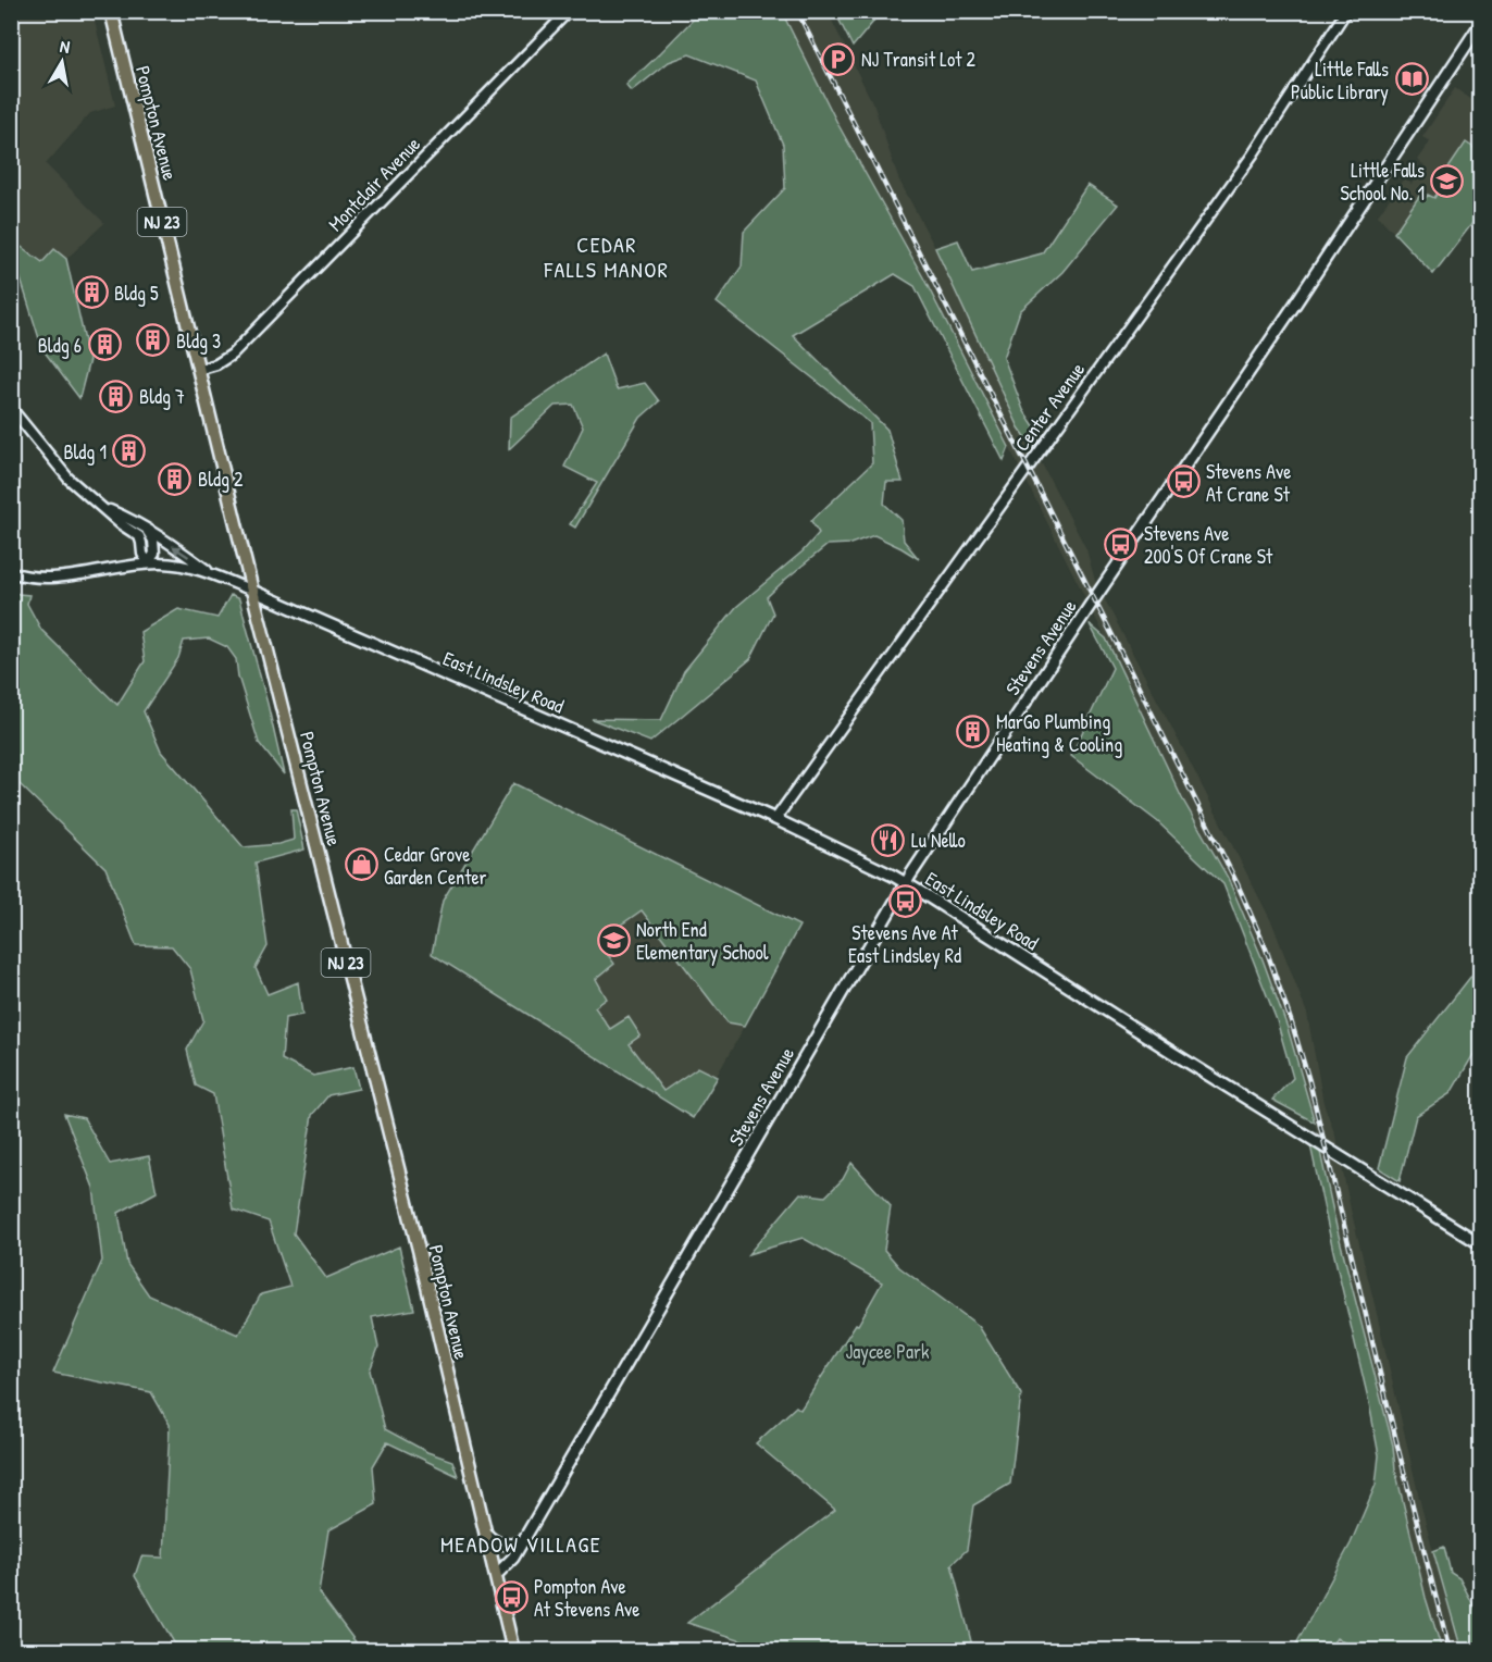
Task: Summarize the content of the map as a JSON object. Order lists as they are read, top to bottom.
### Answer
{
  "streets": {
    "main road": [
      "Pompton Avenue",
      "NJ 23",
      "Stevens Avenue",
      "East Lindsley Road"
    ],
    "street": ["Montclair Avenue", "Center Avenue"]
  },
  "crossings": [
    ["Pompton Avenue", "Montclair Avenue"],
    ["Pompton Avenue", "Stevens Avenue"],
    ["Pompton Avenue", "East Lindsley Road"],
    ["Center Avenue", "East Lindsley Road"],
    ["Stevens Avenue", "East Lindsley Road"]
  ],
  "districts": ["CEDAR FALLS MANOR", "MEADOW VILLAGE"],
  "parks": ["Jaycee Park"],
  "places": {
    "parking": ["NJ Transit Lot 2"],
    "library": ["Little Falls Public Library"],
    "school or university": ["Little Falls School No. 1", "North End Elementary School"],
    "building": [
      "Bldg 5",
      "Bldg 3",
      "Bldg 6",
      "Bldg 7",
      "Bldg 1",
      "Bldg 2",
      "MarGo Plumbing Heating & Cooling"
    ],
    "bus stop": [
      "Stevens Ave At Crane St",
      "Stevens Ave 200'S Of Crane St",
      "Stevens Ave At East Lindsley Rd",
      "Pompton Ave At Stevens Ave"
    ],
    "restaurant": ["Lu Nello"],
    "shop": ["Cedar Grove Garden Center"]
  },
  "north": "top"
}
